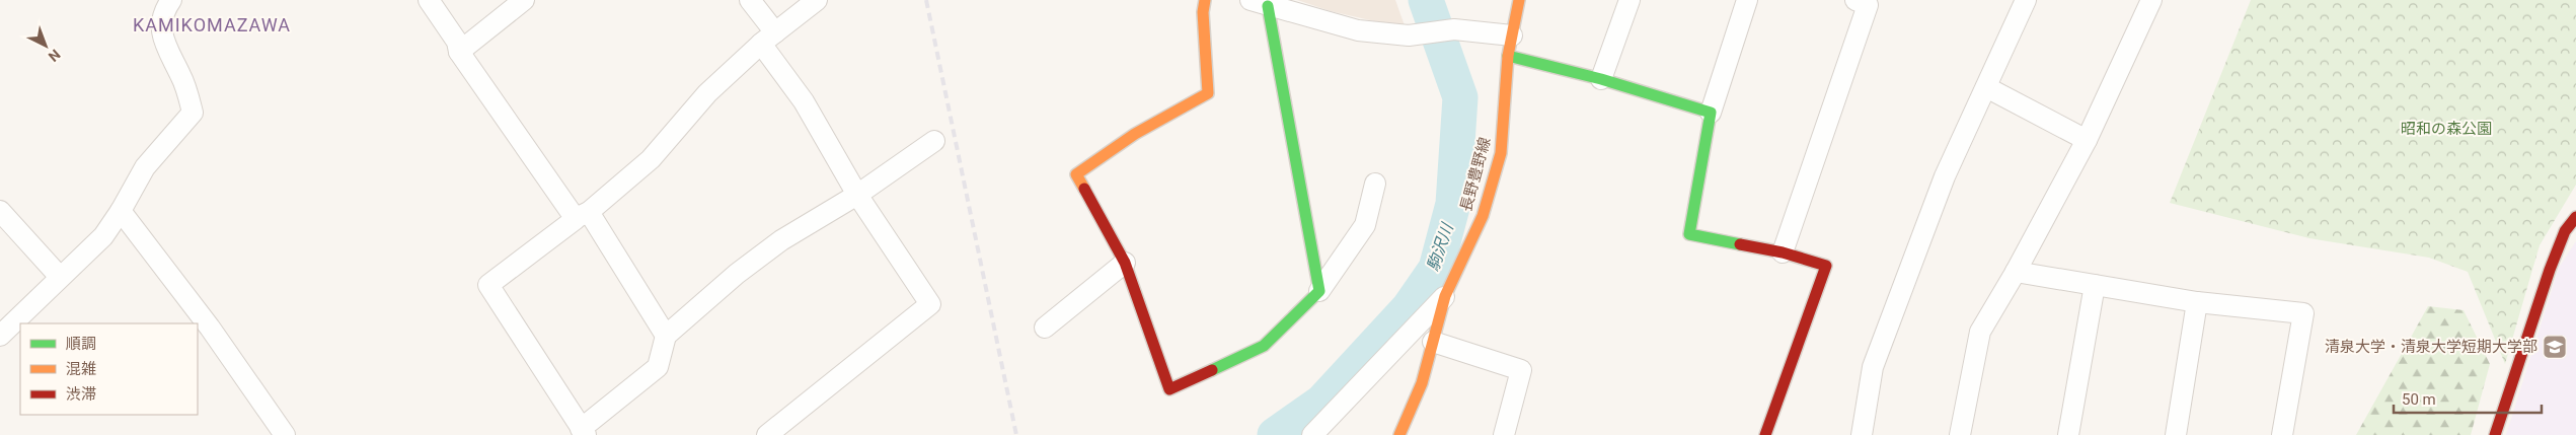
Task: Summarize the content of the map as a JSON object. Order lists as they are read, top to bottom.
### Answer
{
  "streets": {
    "street": ["長野豊野線"]
  },
  "districts": ["KAMIKOMAZAWA"],
  "water": ["駒沢川"],
  "parks": ["昭和の森公園"],
  "places": {
    "school or university": ["清泉大学・清泉大学短期大学部"]
  },
  "legend": ["順調", "混雑", "渋滞"],
  "scale_bar": "50 m",
  "north": "bottom right"
}
